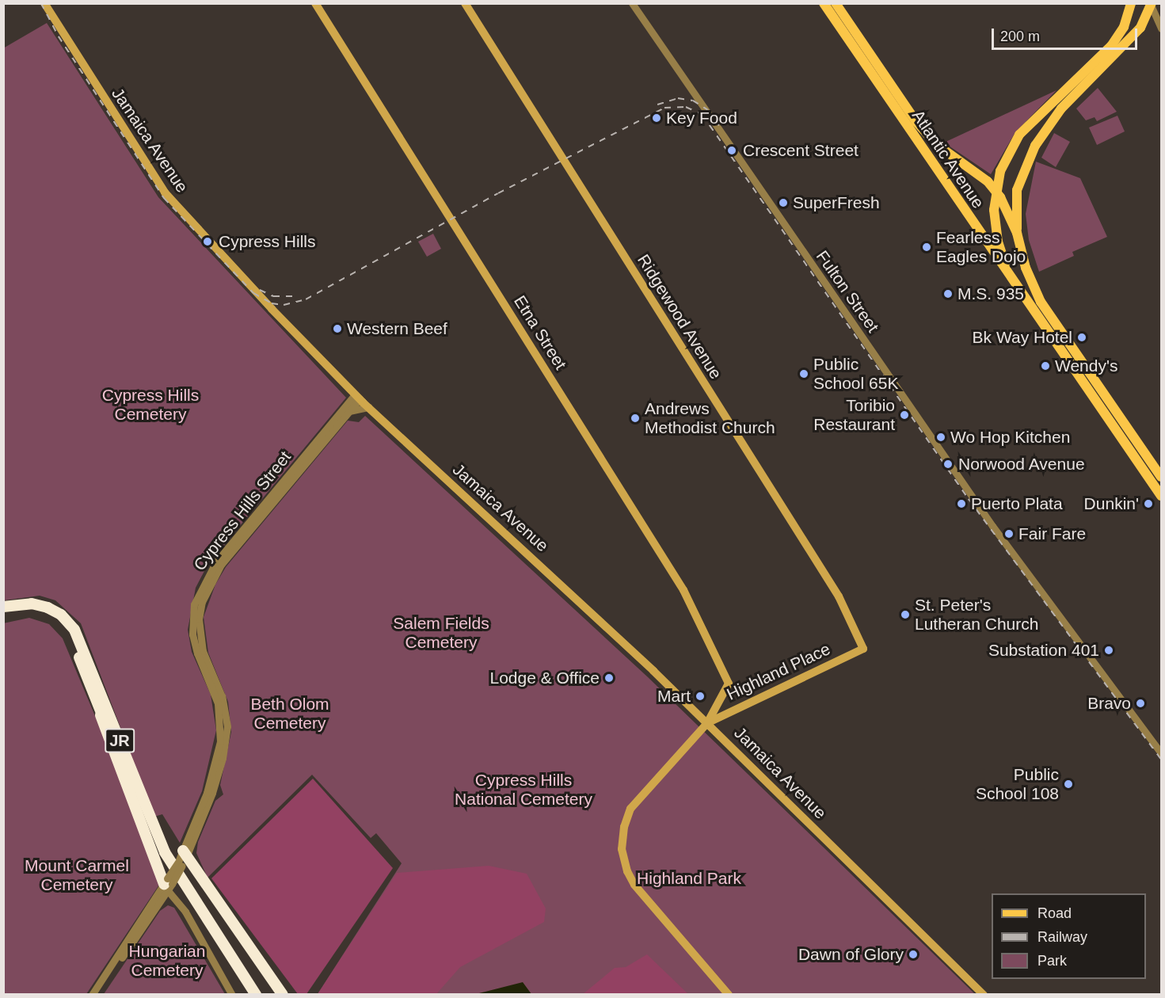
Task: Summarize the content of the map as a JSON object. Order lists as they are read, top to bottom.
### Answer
{
  "streets": {
    "highway": ["JR"],
    "main road": [
      "Jamaica Avenue",
      "Atlantic Avenue",
      "Ridgewood Avenue",
      "Etna Street",
      "Highland Place"
    ],
    "street": ["Fulton Street", "Cypress Hills Street"]
  },
  "crossings": [
    ["Jamaica Avenue", "Etna Street"],
    ["Jamaica Avenue", "Cypress Hills Street"],
    ["Jamaica Avenue", "Highland Place"],
    ["Ridgewood Avenue", "Highland Place"],
    ["Etna Street", "Highland Place"]
  ],
  "parks": [
    "Cypress Hills Cemetery",
    "Salem Fields Cemetery",
    "Beth Olom Cemetery",
    "Cypress Hills National Cemetery",
    "Mount Carmel Cemetery",
    "Highland Park",
    "Hungarian Cemetery"
  ],
  "places": [
    "Key Food",
    "Crescent Street",
    "SuperFresh",
    "Cypress Hills",
    "Fearless Eagles Dojo",
    "M.S. 935",
    "Western Beef",
    "Bk Way Hotel",
    "Wendy's",
    "Public School 65K",
    "Toribio Restaurant",
    "Andrews Methodist Church",
    "Wo Hop Kitchen",
    "Norwood Avenue",
    "Puerto Plata",
    "Dunkin'",
    "Fair Fare",
    "St. Peter's Lutheran Church",
    "Substation 401",
    "Lodge & Office",
    "Mart",
    "Bravo",
    "Public School 108",
    "Dawn of Glory"
  ],
  "legend": ["Road", "Railway", "Park"],
  "scale_bar": "200 m"
}
